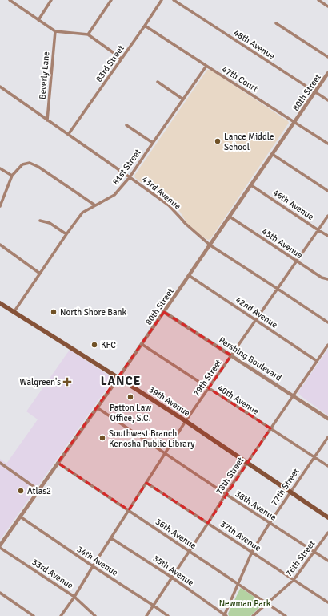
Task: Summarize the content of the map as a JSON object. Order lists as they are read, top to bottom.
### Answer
{
  "streets": {
    "main road": ["39th Avenue"],
    "street": [
      "48th Avenue",
      "83rd Street",
      "Beverly Lane",
      "47th Court",
      "80th Street",
      "81st Street",
      "43rd Avenue",
      "46th Avenue",
      "45th Avenue",
      "42nd Avenue",
      "Pershing Boulevard",
      "79th Street",
      "40th Avenue",
      "78th Street",
      "77th Street",
      "38th Avenue",
      "36th Avenue",
      "37th Avenue",
      "76th Street",
      "34th Avenue",
      "35th Avenue",
      "33rd Avenue"
    ]
  },
  "crossings": [
    ["48th Avenue", "80th Street"],
    ["83rd Street", "47th Court"],
    ["83rd Street", "43rd Avenue"],
    ["Beverly Lane", "43rd Avenue"],
    ["47th Court", "80th Street"],
    ["47th Court", "81st Street"],
    ["80th Street", "43rd Avenue"],
    ["80th Street", "46th Avenue"],
    ["80th Street", "45th Avenue"],
    ["80th Street", "42nd Avenue"],
    ["80th Street", "Pershing Boulevard"],
    ["80th Street", "40th Avenue"],
    ["80th Street", "39th Avenue"],
    ["80th Street", "38th Avenue"],
    ["80th Street", "36th Avenue"],
    ["80th Street", "34th Avenue"],
    ["81st Street", "43rd Avenue"],
    ["81st Street", "39th Avenue"],
    ["43rd Avenue", "79th Street"],
    ["46th Avenue", "79th Street"],
    ["45th Avenue", "79th Street"],
    ["42nd Avenue", "79th Street"],
    ["42nd Avenue", "78th Street"],
    ["Pershing Boulevard", "79th Street"],
    ["Pershing Boulevard", "78th Street"],
    ["79th Street", "40th Avenue"],
    ["79th Street", "39th Avenue"],
    ["79th Street", "38th Avenue"],
    ["79th Street", "36th Avenue"],
    ["79th Street", "37th Avenue"],
    ["79th Street", "34th Avenue"],
    ["79th Street", "35th Avenue"],
    ["79th Street", "33rd Avenue"],
    ["40th Avenue", "78th Street"],
    ["40th Avenue", "77th Street"],
    ["39th Avenue", "78th Street"],
    ["39th Avenue", "77th Street"],
    ["78th Street", "38th Avenue"],
    ["78th Street", "36th Avenue"],
    ["78th Street", "37th Avenue"],
    ["78th Street", "34th Avenue"],
    ["78th Street", "35th Avenue"],
    ["77th Street", "38th Avenue"],
    ["77th Street", "36th Avenue"],
    ["77th Street", "37th Avenue"],
    ["77th Street", "35th Avenue"],
    ["38th Avenue", "76th Street"],
    ["36th Avenue", "76th Street"],
    ["37th Avenue", "76th Street"]
  ],
  "districts": ["LANCE"],
  "parks": ["Newman Park"],
  "places": {
    "other": [
      "Lance Middle School",
      "North Shore Bank",
      "KFC",
      "Patton Law Office, S.C.",
      "Southwest Branch Kenosha Public Library",
      "Atlas2"
    ],
    "health": ["Walgreen's"]
  }
}
